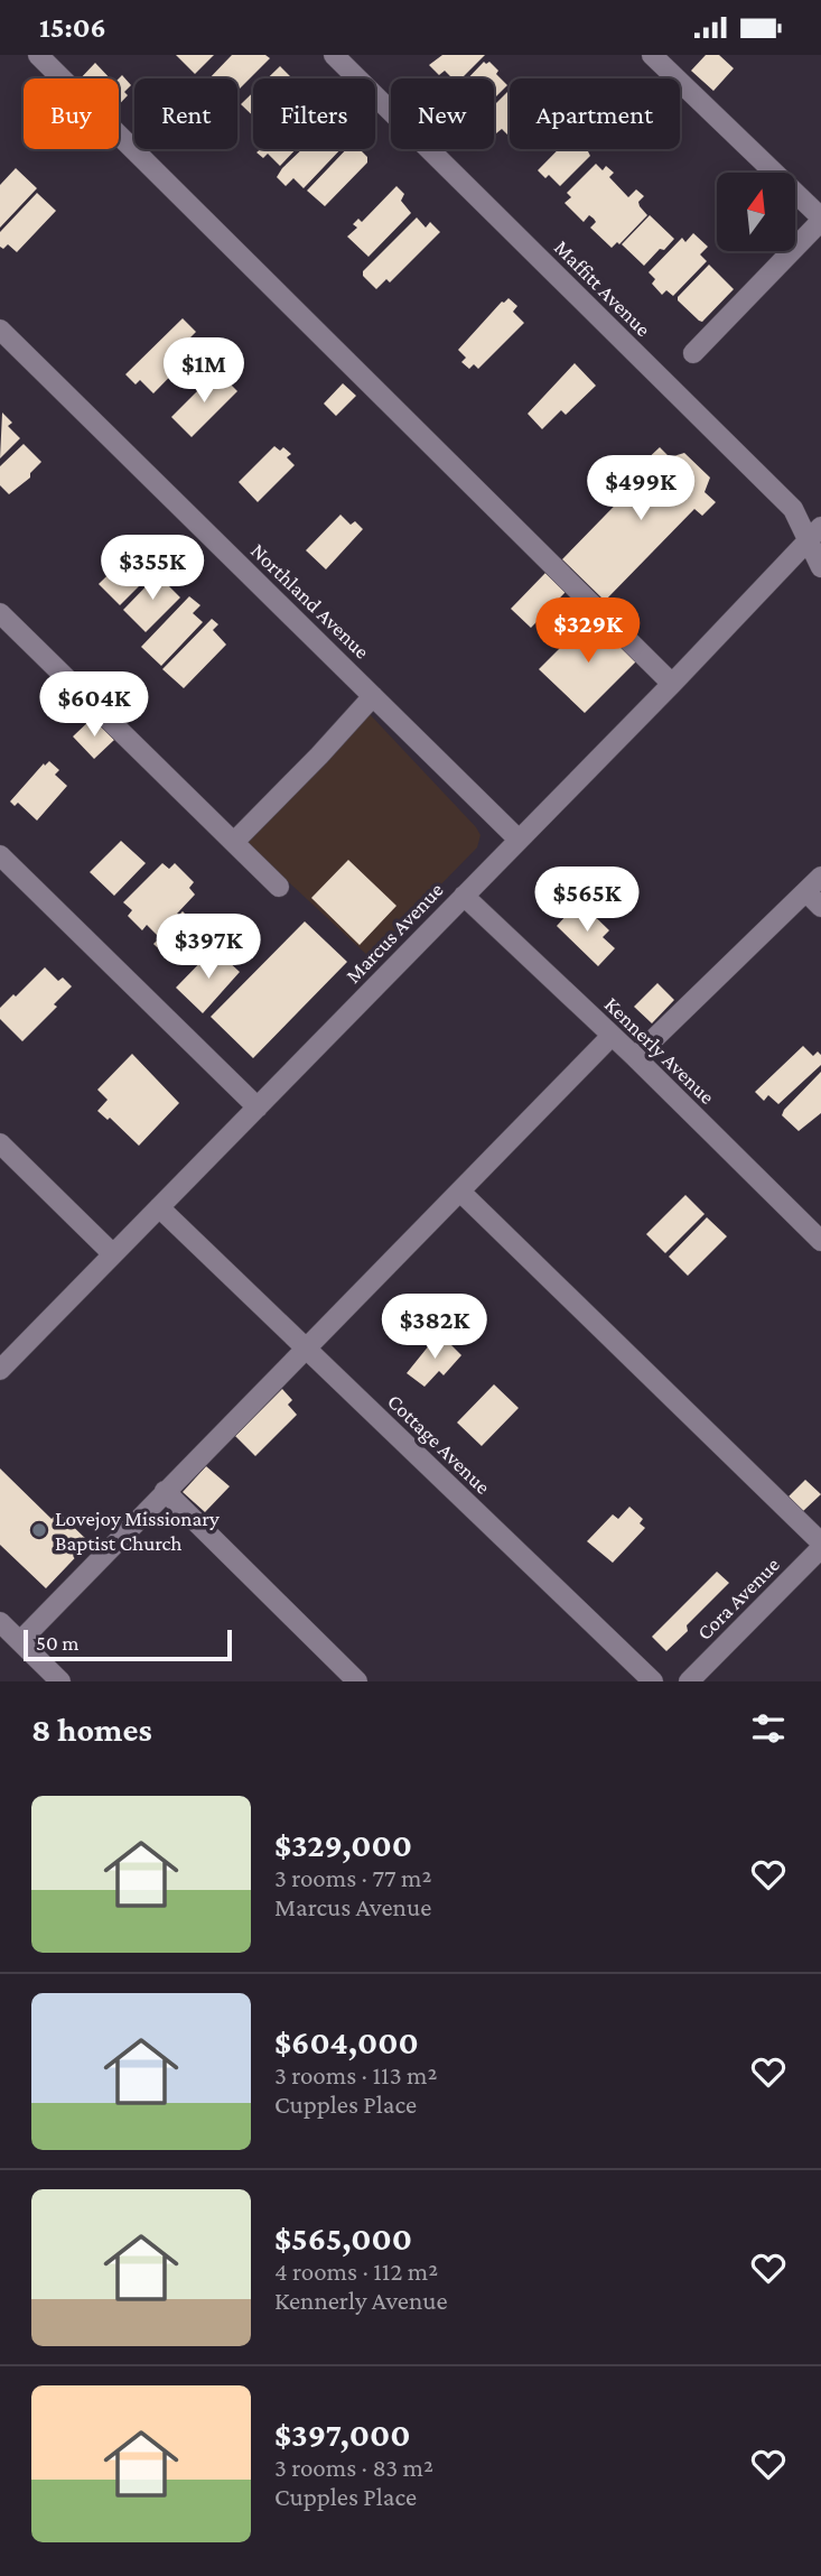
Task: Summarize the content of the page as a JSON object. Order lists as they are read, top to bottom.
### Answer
{
  "streets": {
    "street": [
      "Maffitt Avenue",
      "Northland Avenue",
      "Marcus Avenue",
      "Kennerly Avenue",
      "Cottage Avenue",
      "Cora Avenue"
    ]
  },
  "crossings": [
    ["Maffitt Avenue", "Marcus Avenue"],
    ["Northland Avenue", "Marcus Avenue"],
    ["Marcus Avenue", "Kennerly Avenue"],
    ["Marcus Avenue", "Cottage Avenue"]
  ],
  "places": ["Lovejoy Missionary Baptist Church"],
  "scale_bar": "50 m",
  "north": "top",
  "page": {
    "status": "15:06",
    "chip": [
      "Buy",
      "Rent",
      "Filters",
      "New",
      "Apartment"
    ],
    "price": [
      "$1M",
      "$499K",
      "$355K",
      "$329K",
      "$604K",
      "$565K",
      "$397K",
      "$382K"
    ],
    "scale": "50 m",
    "heading": "8 homes",
    "list": [
      {
        "name": "$329,000",
        "note": "3 rooms · 77 m² · Marcus Avenue"
      },
      {
        "name": "$604,000",
        "note": "3 rooms · 113 m² · Cupples Place"
      },
      {
        "name": "$565,000",
        "note": "4 rooms · 112 m² · Kennerly Avenue"
      },
      {
        "name": "$397,000",
        "note": "3 rooms · 83 m² · Cupples Place"
      }
    ]
  }
}
